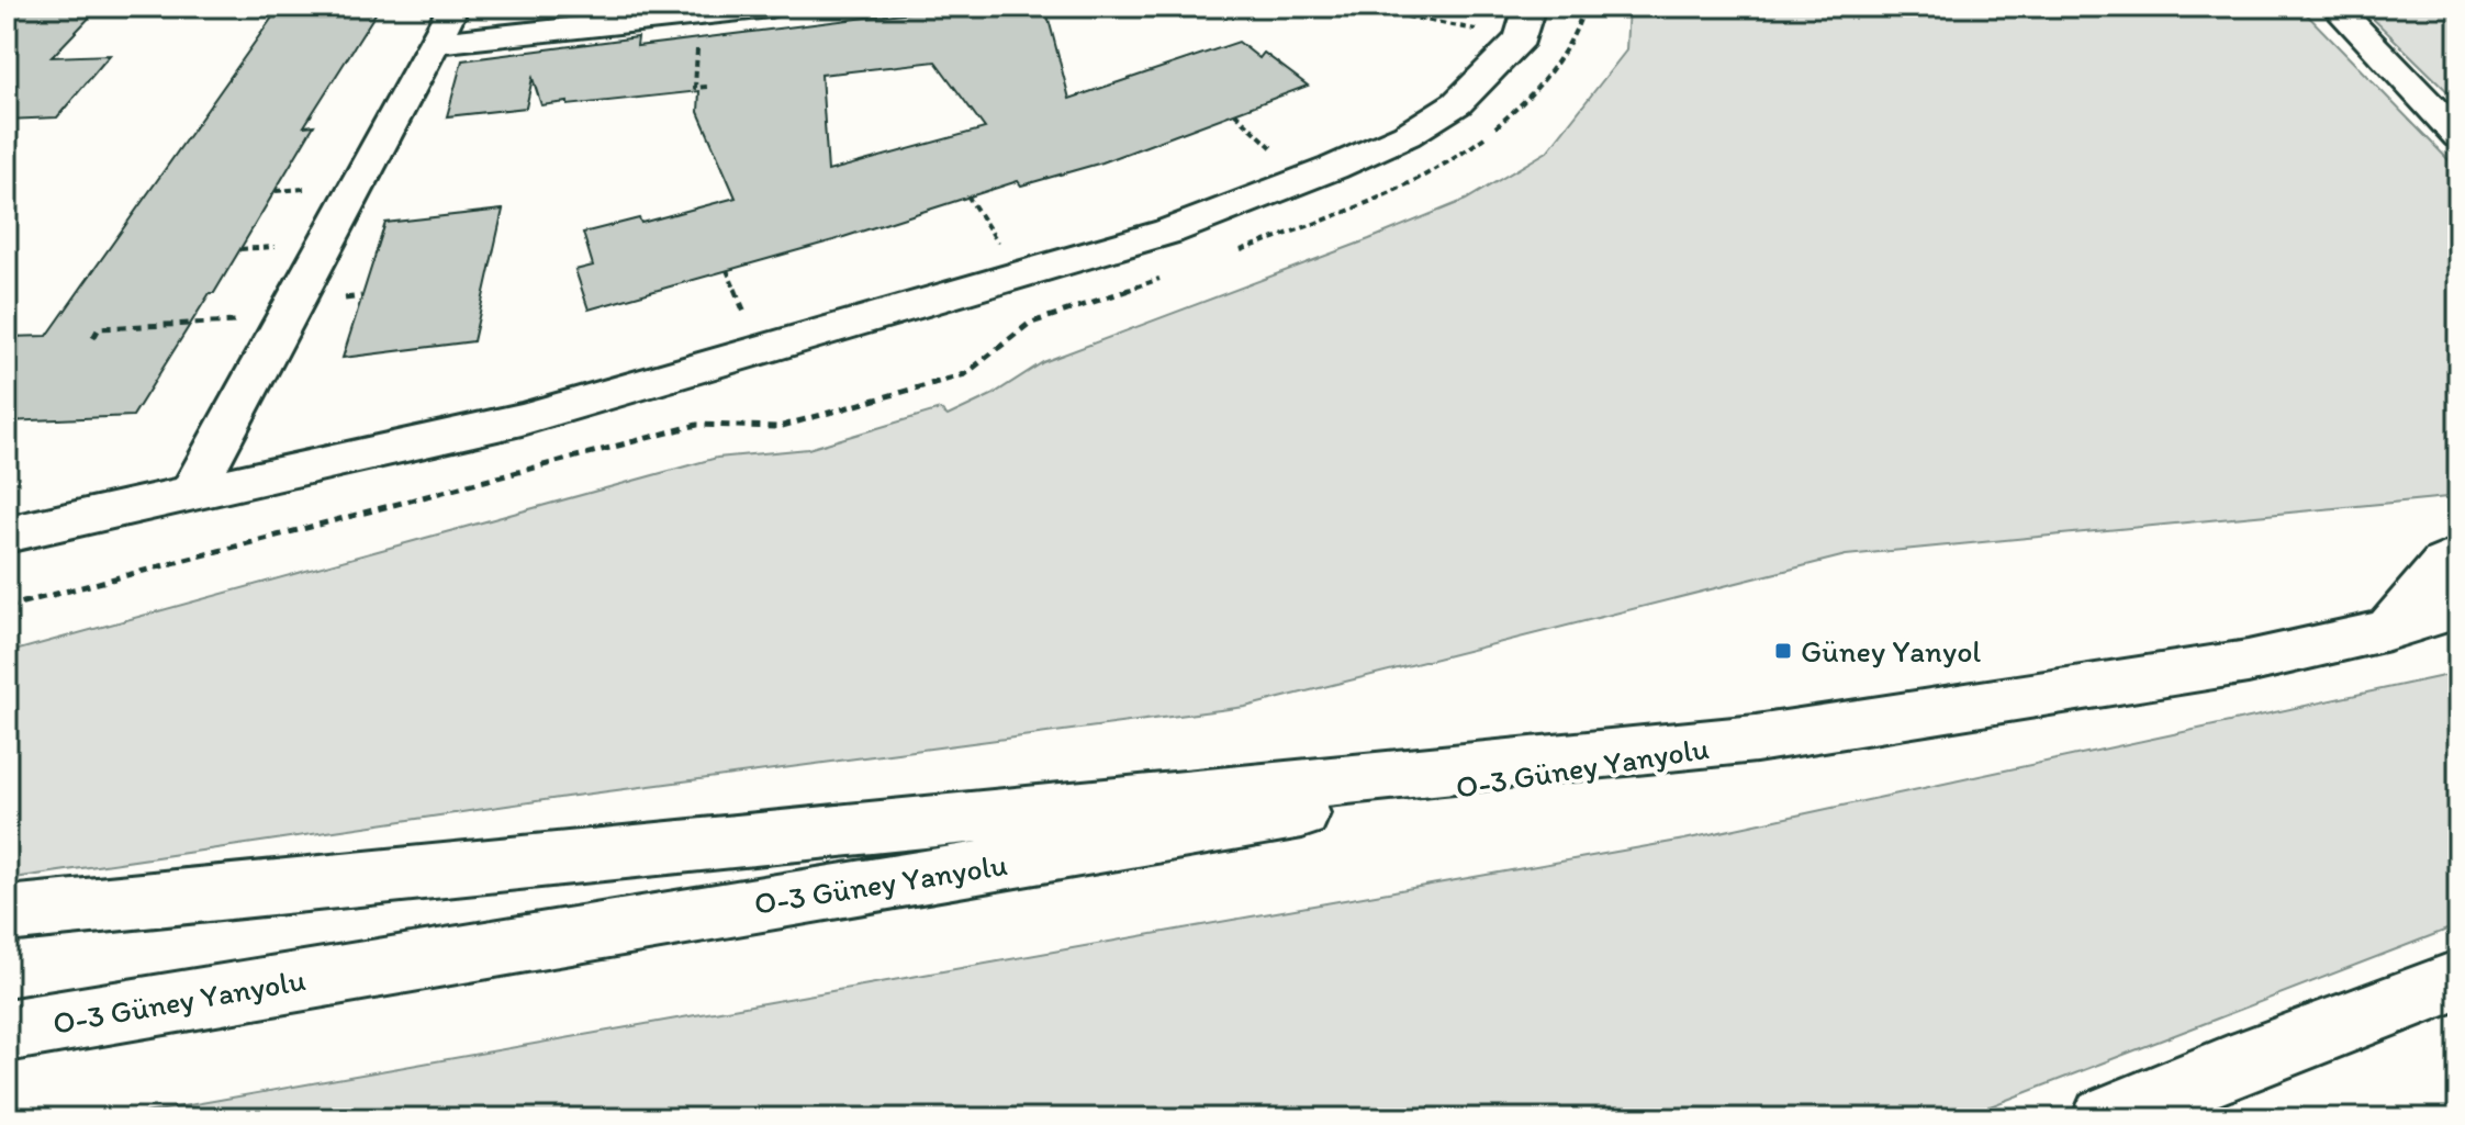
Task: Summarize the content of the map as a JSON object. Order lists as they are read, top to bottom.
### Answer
{
  "streets": {
    "main road": ["O-3 Güney Yanyolu"]
  },
  "places": {
    "transit": ["Güney Yanyol"]
  }
}
